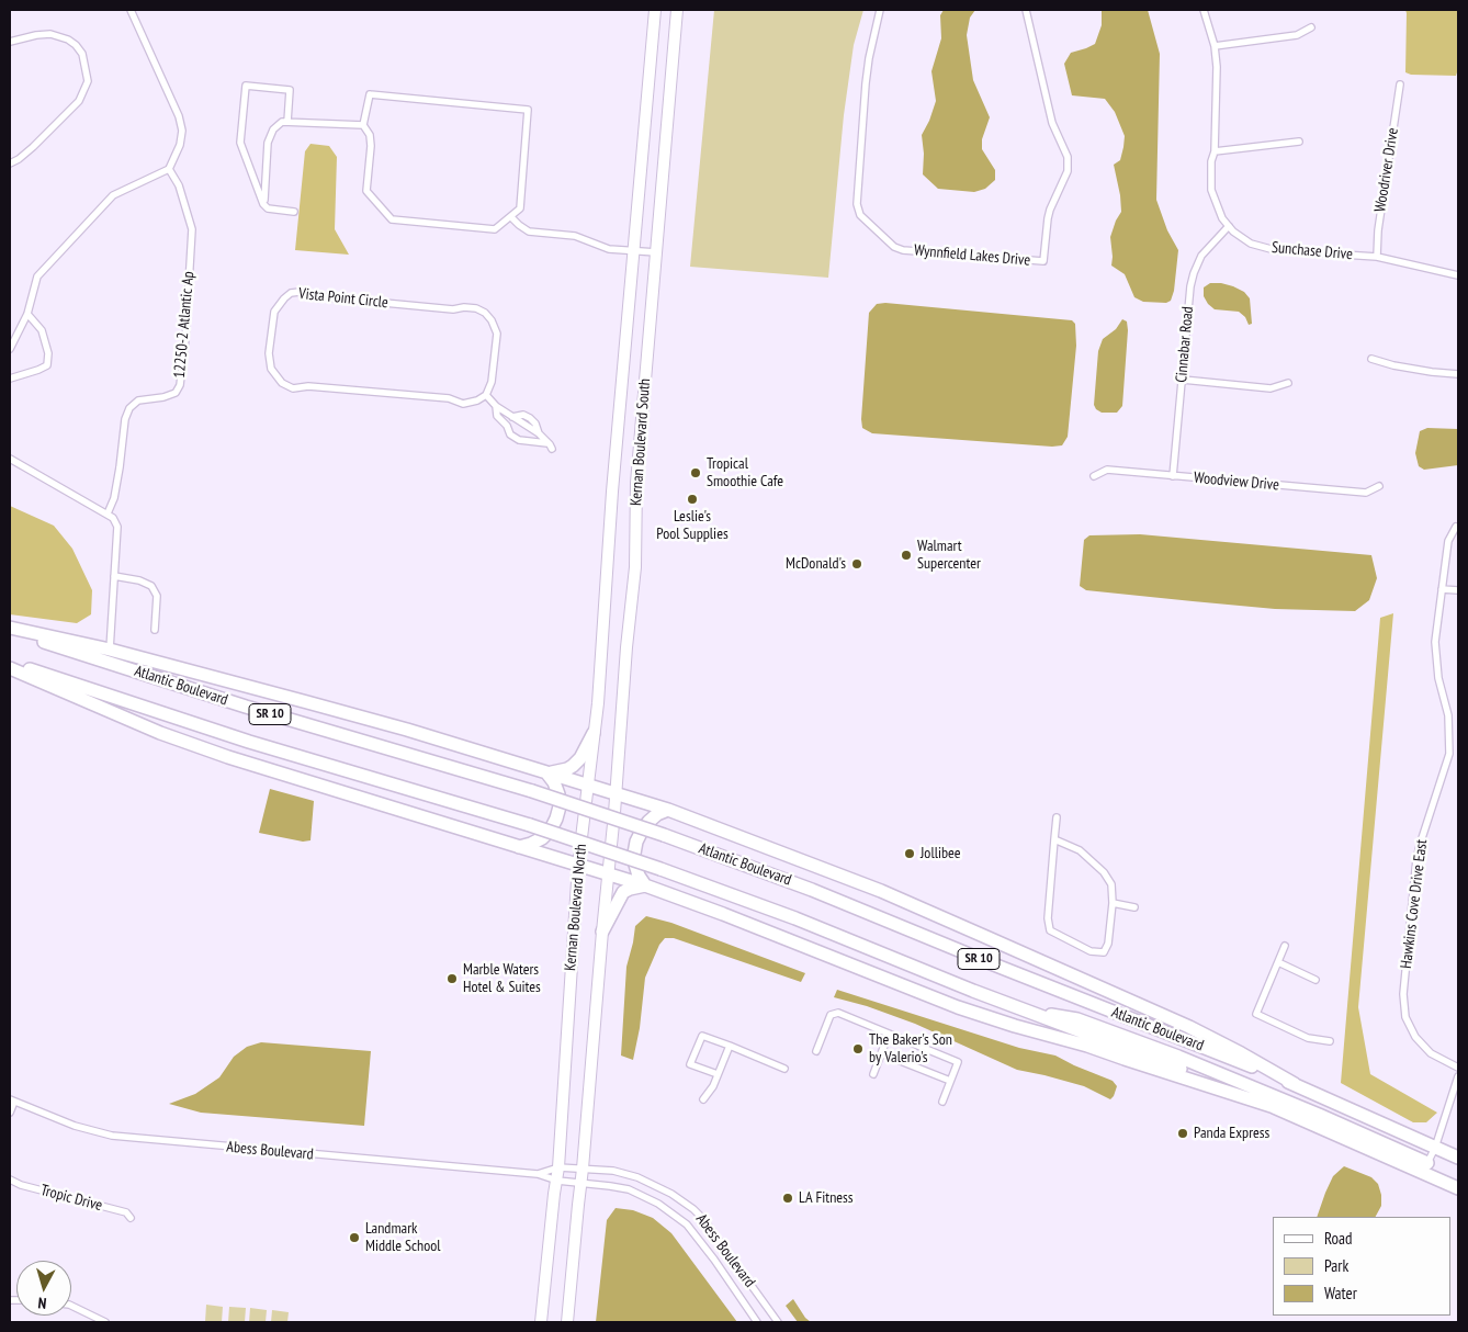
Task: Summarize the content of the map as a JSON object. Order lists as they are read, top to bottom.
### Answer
{
  "streets": {
    "highway": ["Atlantic Boulevard", "SR 10"],
    "main road": ["Kernan Boulevard South", "Kernan Boulevard North"],
    "street": [
      "Woodriver Drive",
      "Sunchase Drive",
      "Wynnfield Lakes Drive",
      "Vista Point Circle",
      "12250-2 Atlantic Ap",
      "Cinnabar Road",
      "Woodview Drive",
      "Hawkins Cove Drive East",
      "Abess Boulevard",
      "Tropic Drive"
    ]
  },
  "crossings": [
    ["Woodriver Drive", "Sunchase Drive"],
    ["Sunchase Drive", "Cinnabar Road"],
    ["Cinnabar Road", "Woodview Drive"],
    ["Kernan Boulevard South", "Kernan Boulevard North"],
    ["Kernan Boulevard North", "Abess Boulevard"]
  ],
  "places": [
    "Tropical Smoothie Cafe",
    "Leslie's Pool Supplies",
    "Walmart Supercenter",
    "McDonald's",
    "Jollibee",
    "Marble Waters Hotel & Suites",
    "The Baker's Son by Valerio's",
    "Panda Express",
    "LA Fitness",
    "Landmark Middle School"
  ],
  "legend": ["Road", "Park", "Water"],
  "north": "bottom"
}
